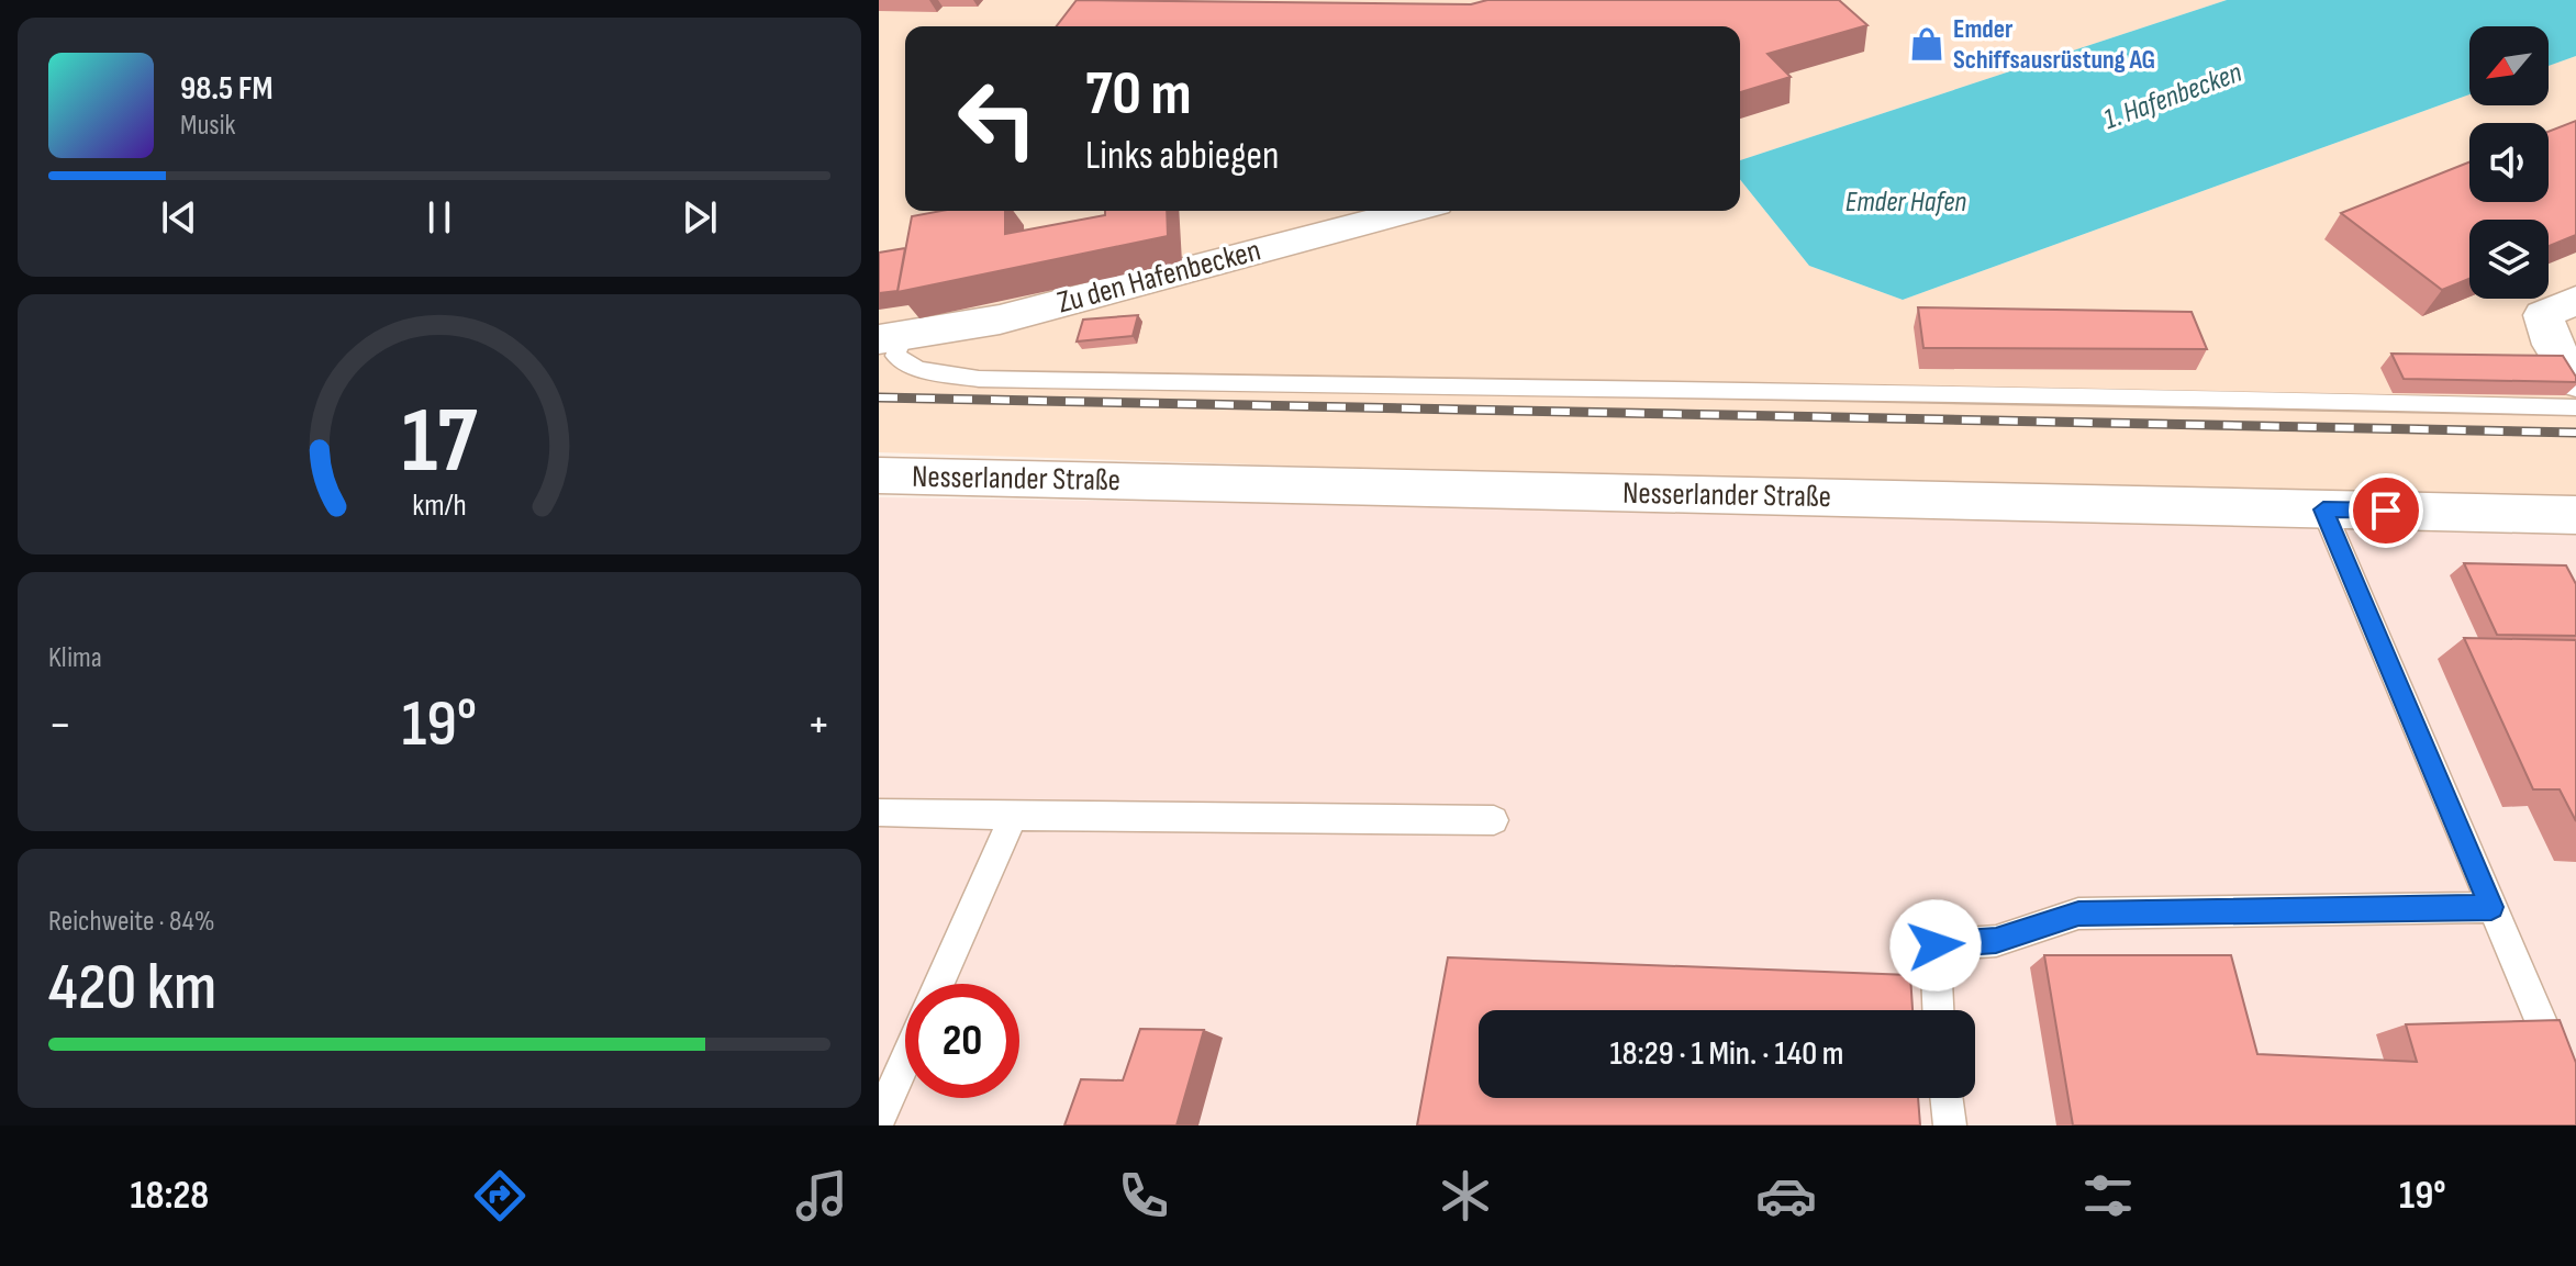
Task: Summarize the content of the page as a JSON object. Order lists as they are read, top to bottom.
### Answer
{
  "streets": {
    "main road": ["Zu den Hafenbecken", "Nesserlander Straße"]
  },
  "water": ["1. Hafenbecken", "Emder Hafen"],
  "places": {
    "shop": ["Emder Schiffsausrüstung AG"]
  },
  "north": "bottom left",
  "page": {
    "turn": ["70 m", "Links abbiegen"],
    "song": ["98.5 FM", "Musik"],
    "tile": [
      "Klima",
      ["Reichweite · 84%", "420 km"]
    ],
    "heat": ["−", "19°", "+"],
    "limit": "20",
    "trip": "18:29 · 1 Min. · 140 m",
    "tabs": ["18:28", "19°"],
    "gauge": ["17", "km/h"]
  }
}
